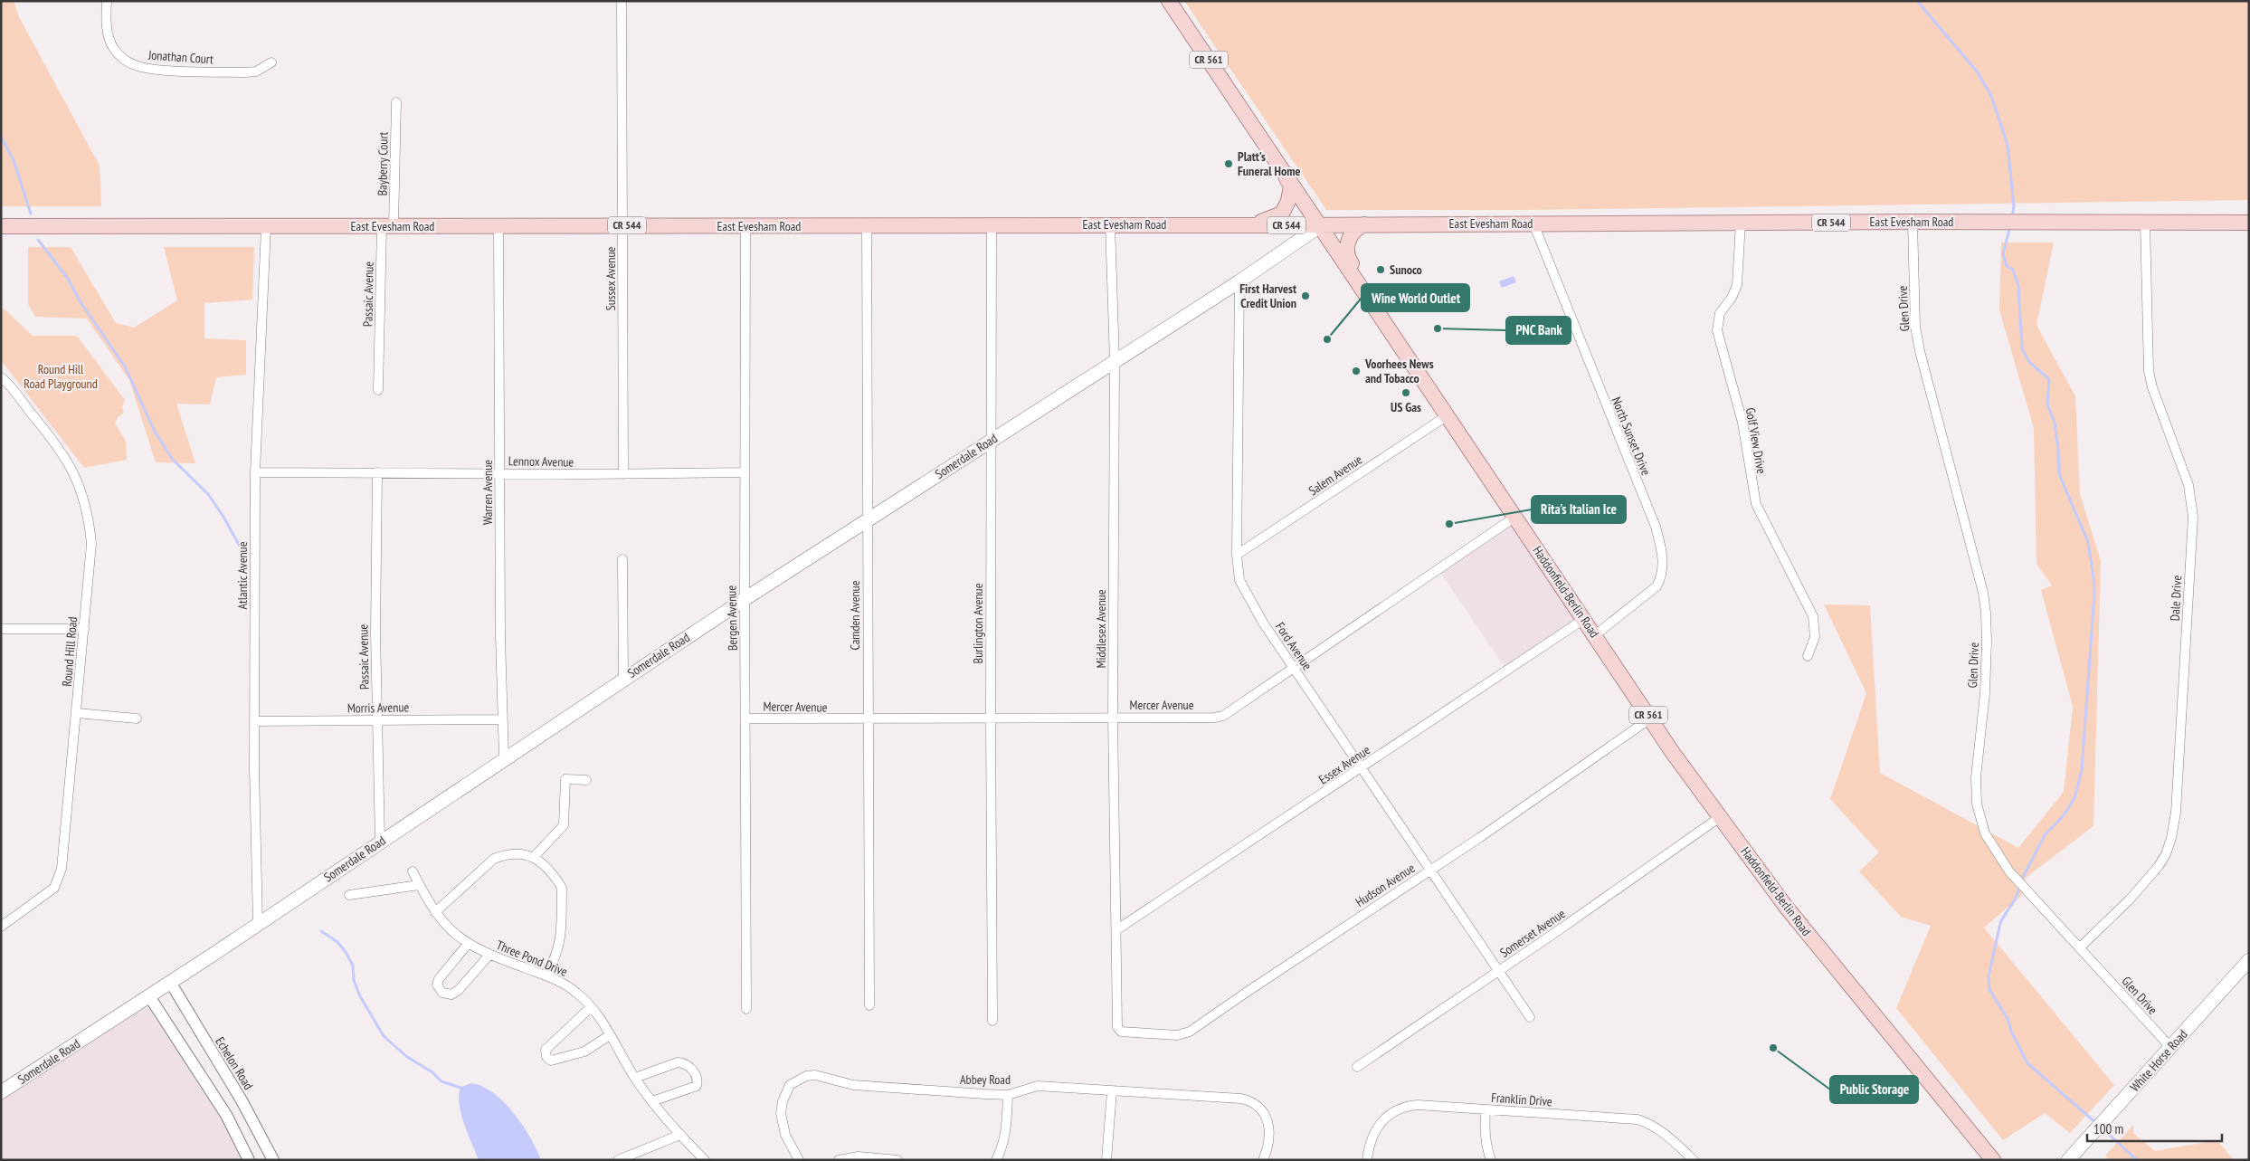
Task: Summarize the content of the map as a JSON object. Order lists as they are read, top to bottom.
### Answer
{
  "streets": {
    "main road": [
      "CR 561",
      "East Evesham Road",
      "CR 544",
      "Somerdale Road",
      "Haddonfield-Berlin Road",
      "White Horse Road"
    ],
    "street": [
      "Jonathan Court",
      "Bayberry Court",
      "Sussex Avenue",
      "Passaic Avenue",
      "Glen Drive",
      "North Sunset Drive",
      "Golf View Drive",
      "Lennox Avenue",
      "Salem Avenue",
      "Warren Avenue",
      "Atlantic Avenue",
      "Dale Drive",
      "Camden Avenue",
      "Bergen Avenue",
      "Burlington Avenue",
      "Middlesex Avenue",
      "Ford Avenue",
      "Round Hill Road",
      "Mercer Avenue",
      "Morris Avenue",
      "Essex Avenue",
      "Hudson Avenue",
      "Somerset Avenue",
      "Three Pond Drive",
      "Echelon Road",
      "Abbey Road",
      "Franklin Drive"
    ]
  },
  "crossings": [
    ["Bayberry Court", "East Evesham Road"],
    ["Bayberry Court", "Passaic Avenue"],
    ["East Evesham Road", "Sussex Avenue"],
    ["East Evesham Road", "Passaic Avenue"],
    ["East Evesham Road", "Glen Drive"],
    ["East Evesham Road", "North Sunset Drive"],
    ["East Evesham Road", "Golf View Drive"],
    ["East Evesham Road", "Somerdale Road"],
    ["East Evesham Road", "Warren Avenue"],
    ["East Evesham Road", "Atlantic Avenue"],
    ["East Evesham Road", "Haddonfield-Berlin Road"],
    ["East Evesham Road", "Dale Drive"],
    ["East Evesham Road", "Camden Avenue"],
    ["East Evesham Road", "Bergen Avenue"],
    ["East Evesham Road", "Burlington Avenue"],
    ["East Evesham Road", "Middlesex Avenue"],
    ["Sussex Avenue", "Lennox Avenue"],
    ["Passaic Avenue", "Somerdale Road"],
    ["Passaic Avenue", "Lennox Avenue"],
    ["Passaic Avenue", "Morris Avenue"],
    ["Glen Drive", "Dale Drive"],
    ["Glen Drive", "White Horse Road"],
    ["North Sunset Drive", "Haddonfield-Berlin Road"],
    ["Somerdale Road", "Warren Avenue"],
    ["Somerdale Road", "Atlantic Avenue"],
    ["Somerdale Road", "Haddonfield-Berlin Road"],
    ["Somerdale Road", "Camden Avenue"],
    ["Somerdale Road", "Bergen Avenue"],
    ["Somerdale Road", "Burlington Avenue"],
    ["Somerdale Road", "Middlesex Avenue"],
    ["Somerdale Road", "Ford Avenue"],
    ["Somerdale Road", "Echelon Road"],
    ["Lennox Avenue", "Warren Avenue"],
    ["Lennox Avenue", "Atlantic Avenue"],
    ["Lennox Avenue", "Bergen Avenue"],
    ["Salem Avenue", "Haddonfield-Berlin Road"],
    ["Salem Avenue", "Ford Avenue"],
    ["Warren Avenue", "Morris Avenue"],
    ["Atlantic Avenue", "Morris Avenue"],
    ["Haddonfield-Berlin Road", "Mercer Avenue"],
    ["Haddonfield-Berlin Road", "Essex Avenue"],
    ["Haddonfield-Berlin Road", "Hudson Avenue"],
    ["Haddonfield-Berlin Road", "Somerset Avenue"],
    ["Camden Avenue", "Mercer Avenue"],
    ["Bergen Avenue", "Mercer Avenue"],
    ["Burlington Avenue", "Mercer Avenue"],
    ["Middlesex Avenue", "Mercer Avenue"],
    ["Middlesex Avenue", "Essex Avenue"],
    ["Middlesex Avenue", "Hudson Avenue"],
    ["Ford Avenue", "Mercer Avenue"],
    ["Ford Avenue", "Essex Avenue"],
    ["Ford Avenue", "Hudson Avenue"],
    ["Ford Avenue", "Somerset Avenue"]
  ],
  "parks": ["Round Hill Road Playground"],
  "places": [
    "Platt's Funeral Home",
    "Sunoco",
    "First Harvest Credit Union",
    "PNC Bank",
    "Wine World Outlet",
    "Voorhees News and Tobacco",
    "US Gas",
    "Rita's Italian Ice",
    "Public Storage"
  ],
  "scale_bar": "100 m"
}
